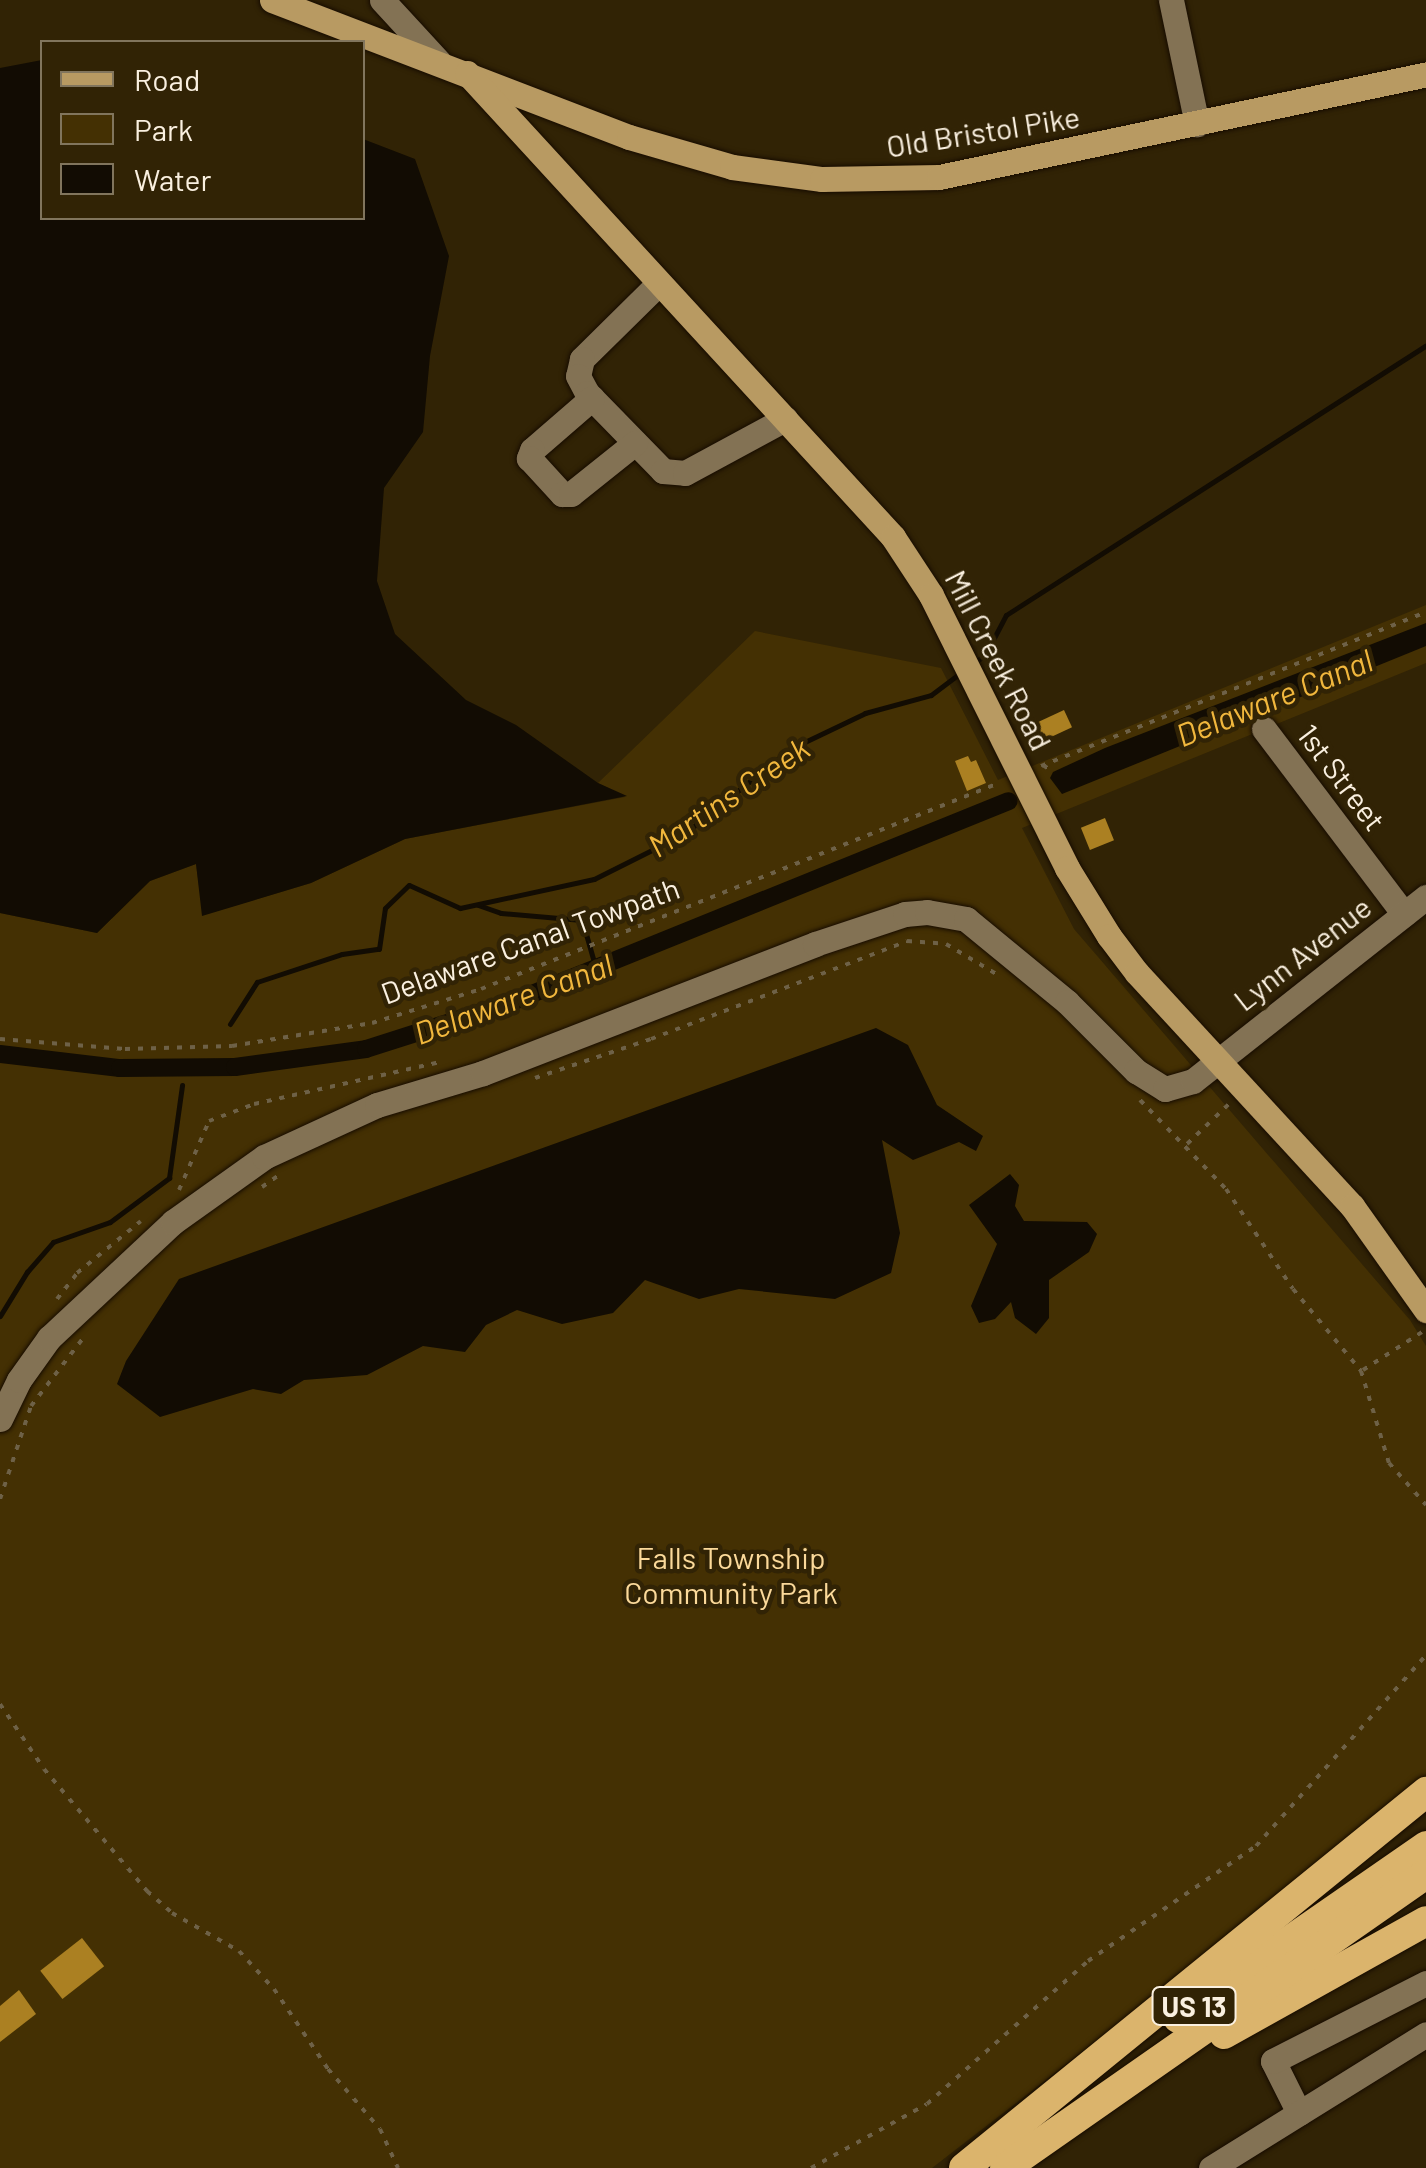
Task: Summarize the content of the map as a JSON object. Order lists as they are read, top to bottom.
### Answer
{
  "streets": {
    "highway": ["US 13"],
    "main road": ["Old Bristol Pike", "Mill Creek Road"],
    "street": ["1st Street", "Lynn Avenue"],
    "path": ["Delaware Canal Towpath"]
  },
  "crossings": [
    ["Old Bristol Pike", "Mill Creek Road"],
    ["Mill Creek Road", "Lynn Avenue"],
    ["1st Street", "Lynn Avenue"]
  ],
  "water": ["Delaware Canal", "Martins Creek"],
  "parks": ["Falls Township Community Park"],
  "legend": ["Road", "Park", "Water"]
}
